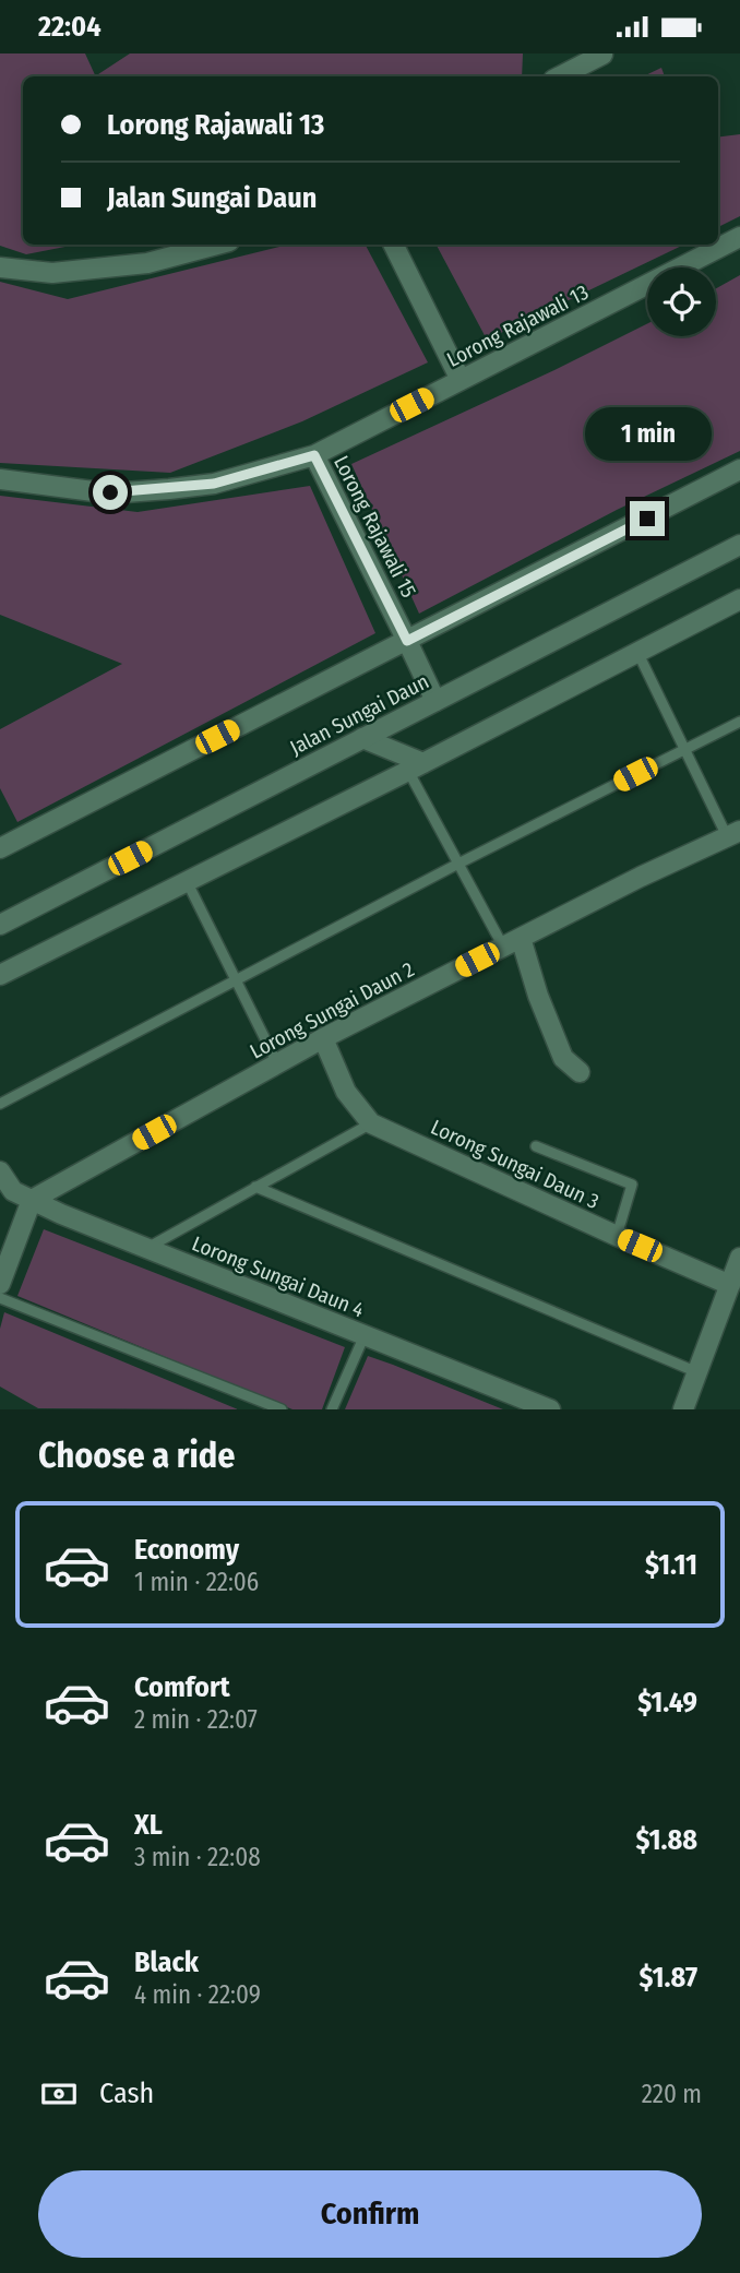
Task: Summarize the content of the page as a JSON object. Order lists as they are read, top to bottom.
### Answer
{
  "streets": {
    "street": [
      "Lorong Rajawali 13",
      "Lorong Rajawali 15",
      "Jalan Sungai Daun",
      "Lorong Sungai Daun 2",
      "Lorong Sungai Daun 3",
      "Lorong Sungai Daun 4"
    ]
  },
  "crossings": [
    ["Lorong Rajawali 13", "Lorong Rajawali 15"],
    ["Lorong Rajawali 15", "Jalan Sungai Daun"],
    ["Lorong Sungai Daun 2", "Lorong Sungai Daun 3"],
    ["Lorong Sungai Daun 2", "Lorong Sungai Daun 4"]
  ],
  "page": {
    "status": "22:04",
    "banner": ["Lorong Rajawali 13", "Jalan Sungai Daun"],
    "bubble": "1 min",
    "heading": "Choose a ride",
    "list": [
      {
        "name": "Economy",
        "note": "1 min · 22:06",
        "value": "$1.11"
      },
      {
        "name": "Comfort",
        "note": "2 min · 22:07",
        "value": "$1.49"
      },
      {
        "name": "XL",
        "note": "3 min · 22:08",
        "value": "$1.88"
      },
      {
        "name": "Black",
        "note": "4 min · 22:09",
        "value": "$1.87"
      }
    ],
    "pay": ["Cash", "220 m"],
    "buttons": "Confirm"
  }
}
